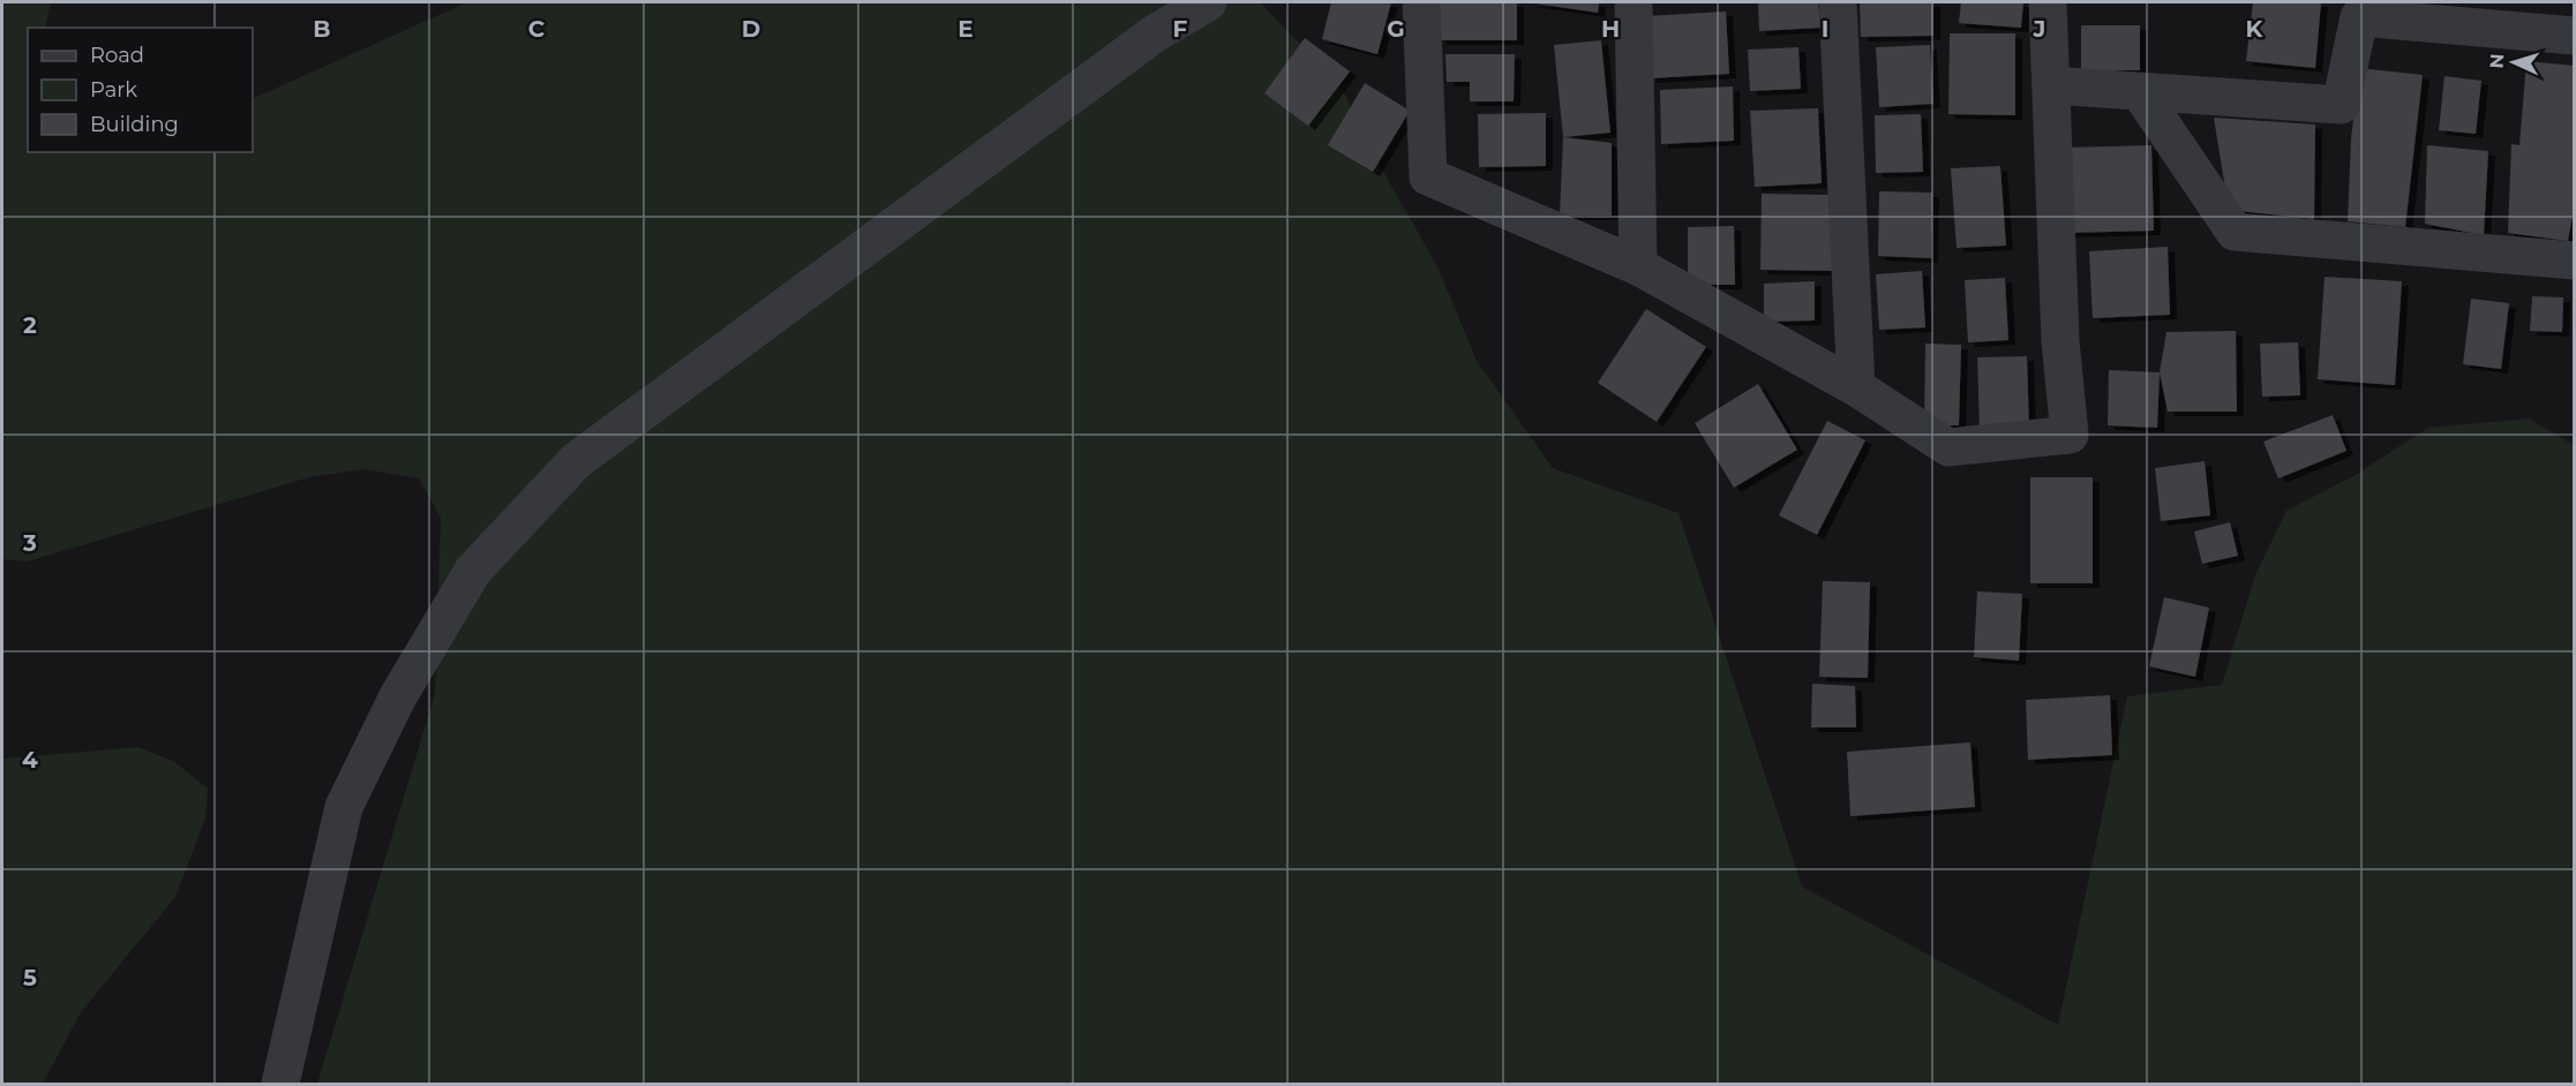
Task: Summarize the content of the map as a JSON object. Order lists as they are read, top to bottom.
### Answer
{
  "legend": ["Road", "Park", "Building"],
  "north": "left",
  "grid": {
    "columns": [
      "B",
      "C",
      "D",
      "E",
      "F",
      "G",
      "H",
      "I",
      "J",
      "K"
    ],
    "rows": [
      "2",
      "3",
      "4",
      "5"
    ]
  }
}
